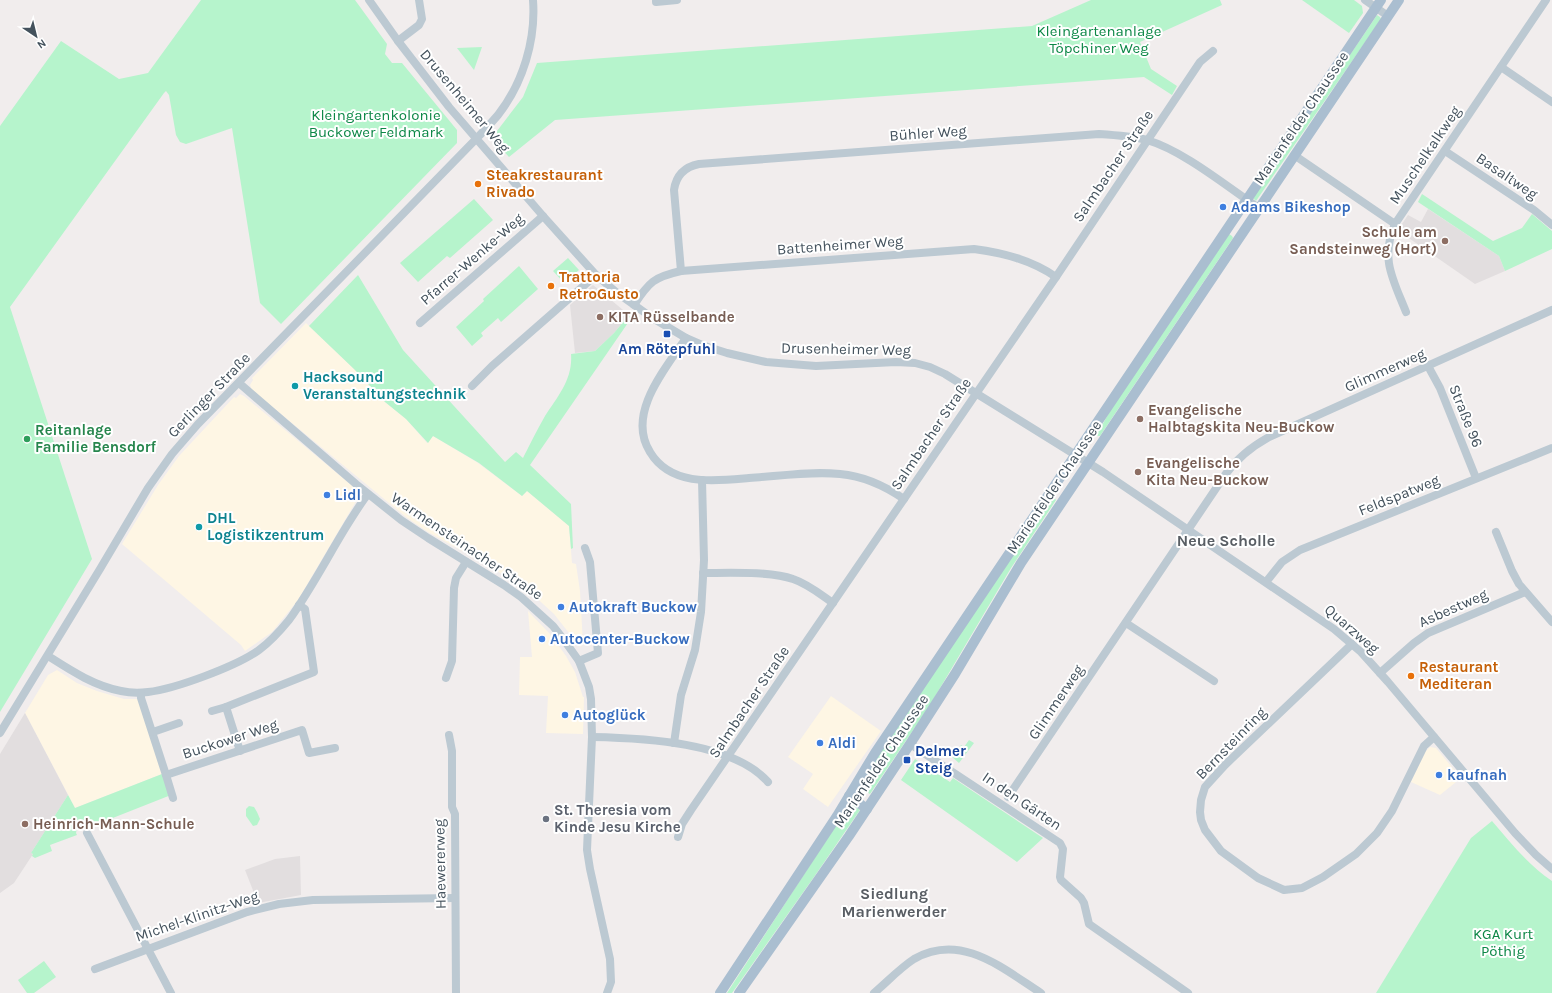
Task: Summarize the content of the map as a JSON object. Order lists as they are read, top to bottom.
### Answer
{
  "streets": {
    "main road": ["Marienfelder Chaussee"],
    "street": [
      "Drusenheimer Weg",
      "Bühler Weg",
      "Muschelkalkweg",
      "Salmbacher Straße",
      "Basaltweg",
      "Battenheimer Weg",
      "Pfarrer-Wenke-Weg",
      "Glimmerweg",
      "Gerlinger Straße",
      "Straße 96",
      "Feldspatweg",
      "Warmensteinacher Straße",
      "Asbestweg",
      "Quarzweg",
      "Buckower Weg",
      "Bernsteinring",
      "In den Gärten",
      "Haewererweg",
      "Michel-Klinitz-Weg"
    ]
  },
  "crossings": [
    ["Drusenheimer Weg", "Marienfelder Chaussee"],
    ["Drusenheimer Weg", "Salmbacher Straße"],
    ["Drusenheimer Weg", "Battenheimer Weg"],
    ["Drusenheimer Weg", "Pfarrer-Wenke-Weg"],
    ["Drusenheimer Weg", "Gerlinger Straße"],
    ["Drusenheimer Weg", "Quarzweg"],
    ["Marienfelder Chaussee", "Bühler Weg"],
    ["Marienfelder Chaussee", "Muschelkalkweg"],
    ["Marienfelder Chaussee", "Quarzweg"],
    ["Marienfelder Chaussee", "In den Gärten"],
    ["Bühler Weg", "Salmbacher Straße"],
    ["Bühler Weg", "Battenheimer Weg"],
    ["Muschelkalkweg", "Basaltweg"],
    ["Salmbacher Straße", "Battenheimer Weg"],
    ["Glimmerweg", "Straße 96"],
    ["Glimmerweg", "Quarzweg"],
    ["Gerlinger Straße", "Warmensteinacher Straße"],
    ["Straße 96", "Feldspatweg"],
    ["Feldspatweg", "Quarzweg"],
    ["Asbestweg", "Quarzweg"],
    ["Quarzweg", "Bernsteinring"],
    ["Haewererweg", "Michel-Klinitz-Weg"]
  ],
  "districts": ["Neue Scholle", "Siedlung Marienwerder"],
  "parks": ["Kleingartenanlage Töpchiner Weg", "Kleingartenkolonie Buckower Feldmark", "KGA Kurt Pöthig"],
  "places": {
    "other": [
      "Steakrestaurant Rivado",
      "Adams Bikeshop",
      "Schule am Sandsteinweg (Hort)",
      "Trattoria RetroGusto",
      "KITA Rüsselbande",
      "Hacksound Veranstaltungstechnik",
      "Evangelische Halbtagskita Neu-Buckow",
      "Reitanlage Familie Bensdorf",
      "Evangelische Kita Neu-Buckow",
      "Lidl",
      "DHL Logistikzentrum",
      "Autokraft Buckow",
      "Autocenter-Buckow",
      "Restaurant Mediteran",
      "Autoglück",
      "Aldi",
      "kaufnah",
      "St. Theresia vom Kinde Jesu Kirche",
      "Heinrich-Mann-Schule"
    ],
    "transit": ["Am Rötepfuhl", "Delmer Steig"]
  },
  "north": "bottom right"
}
